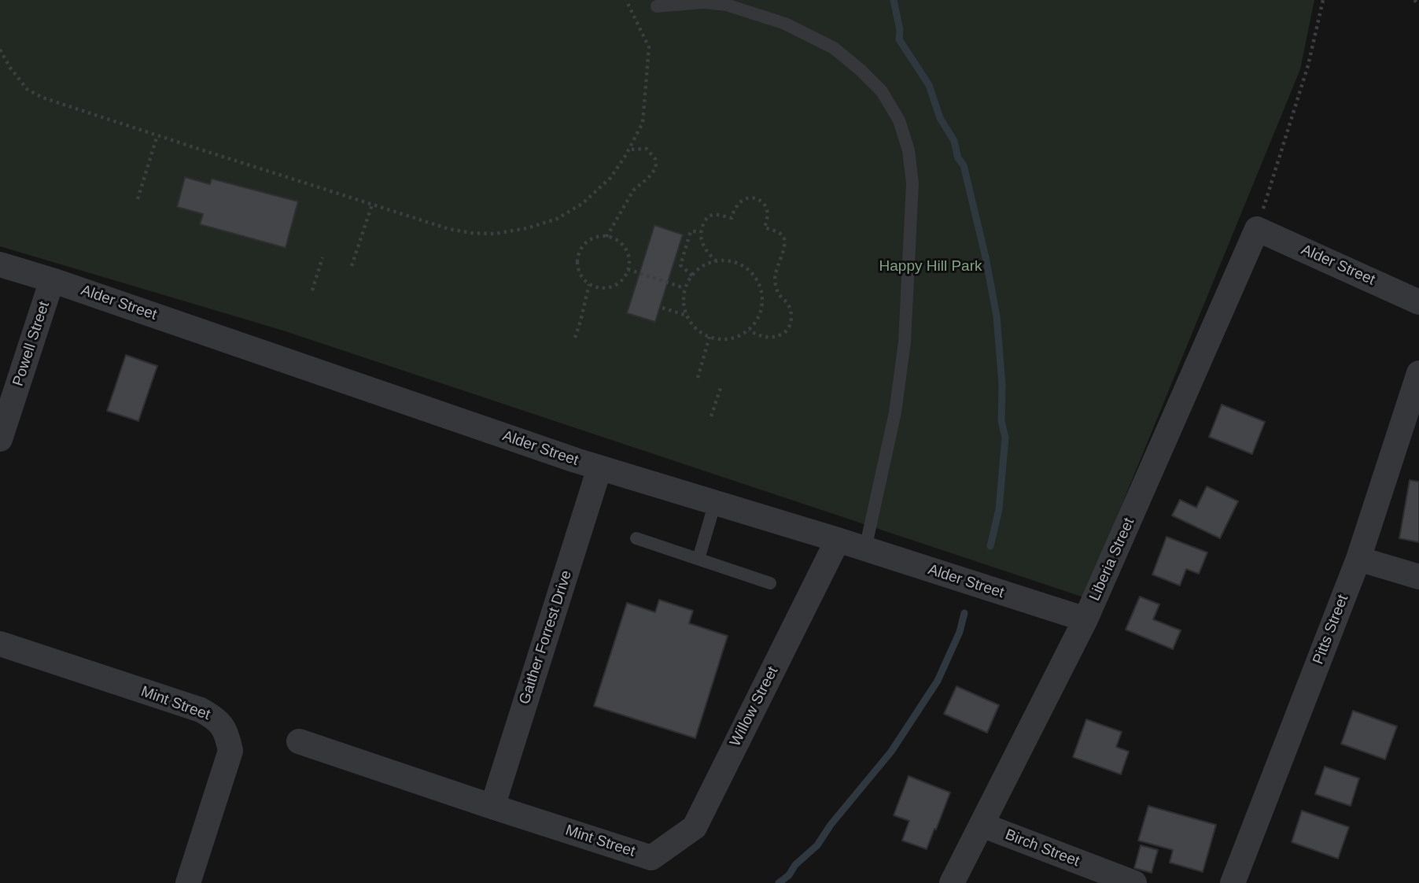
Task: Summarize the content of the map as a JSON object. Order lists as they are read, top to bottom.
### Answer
{
  "streets": {
    "street": [
      "Alder Street",
      "Powell Street",
      "Liberia Street",
      "Pitts Street",
      "Gaither Forrest Drive",
      "Mint Street",
      "Willow Street",
      "Birch Street"
    ]
  },
  "crossings": [
    ["Alder Street", "Powell Street"],
    ["Alder Street", "Liberia Street"],
    ["Alder Street", "Gaither Forrest Drive"],
    ["Alder Street", "Willow Street"],
    ["Liberia Street", "Birch Street"],
    ["Gaither Forrest Drive", "Mint Street"],
    ["Mint Street", "Willow Street"]
  ],
  "parks": ["Happy Hill Park"]
}
